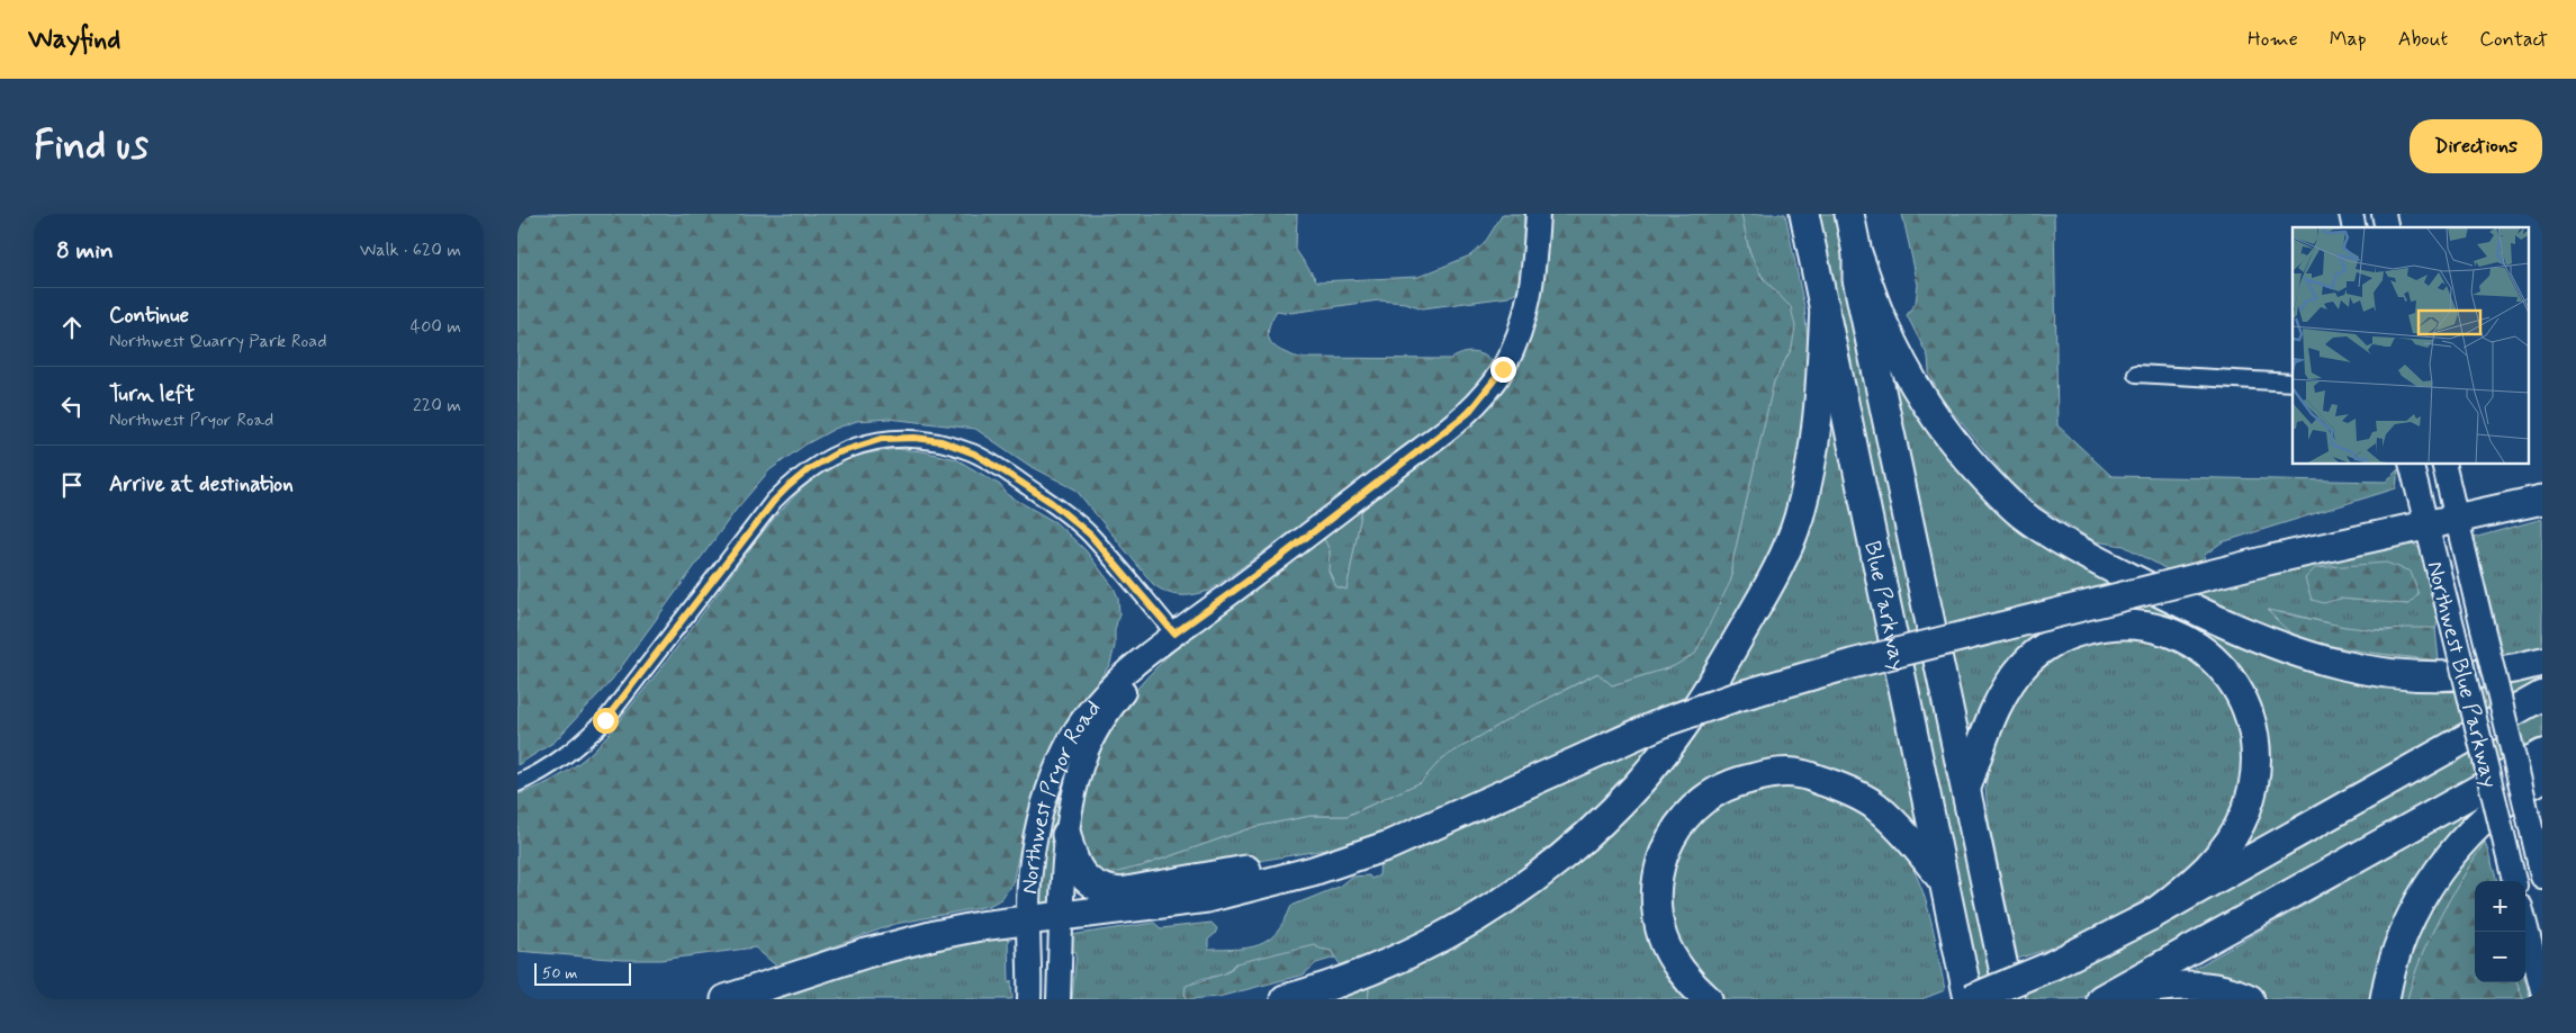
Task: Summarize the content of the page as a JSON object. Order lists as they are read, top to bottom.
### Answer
{
  "streets": {
    "highway": ["Blue Parkway"],
    "main road": ["Northwest Blue Parkway", "Northwest Pryor Road"]
  },
  "scale_bar": "50 m",
  "page": {
    "header": "Wayfind",
    "nav": [
      "Home",
      "Map",
      "About",
      "Contact"
    ],
    "buttons": "Directions",
    "title": "Find us",
    "heading": ["8 min", "Walk · 620 m"],
    "list": [
      ["Continue", "Northwest Quarry Park Road", "400 m"],
      ["Turn left", "Northwest Pryor Road", "220 m"],
      "Arrive at destination"
    ],
    "map_buttons": ["+", "−"],
    "scale": "50 m"
  }
}
